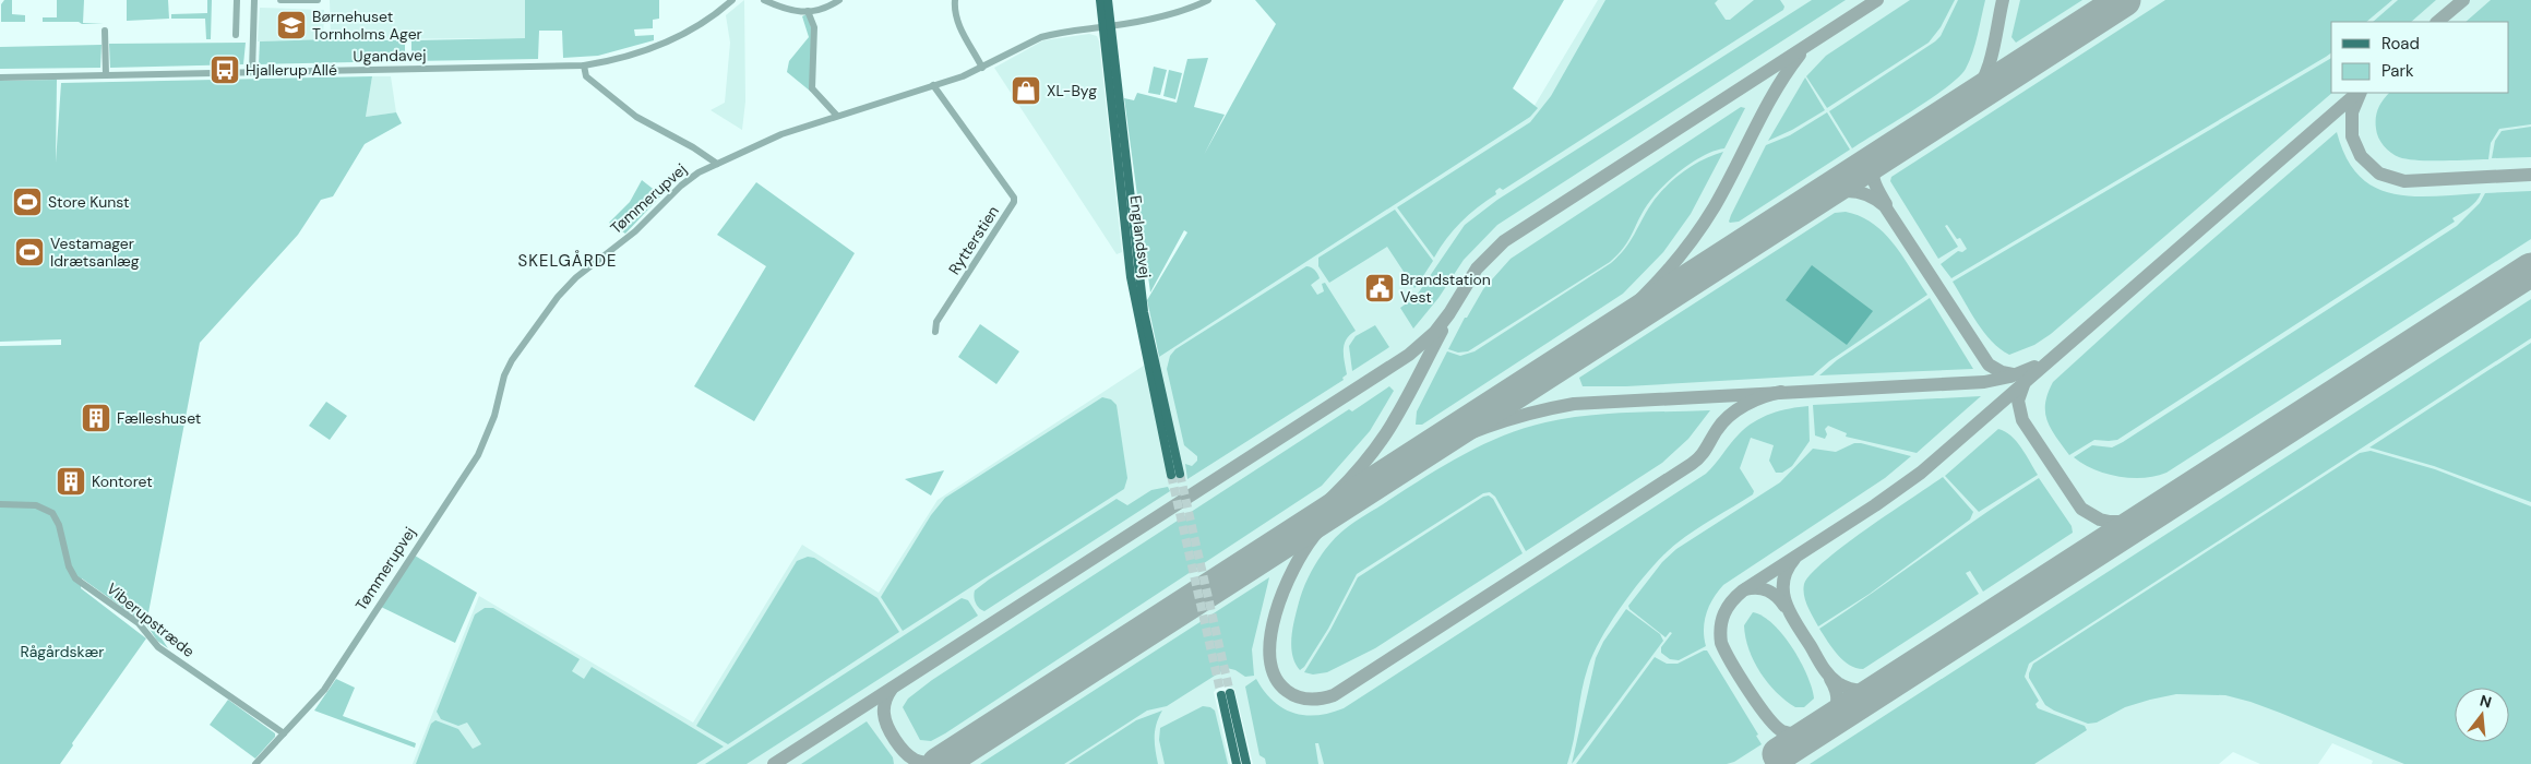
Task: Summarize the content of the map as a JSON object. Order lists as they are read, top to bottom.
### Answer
{
  "streets": {
    "main road": ["Englandsvej"],
    "street": [
      "Ugandavej",
      "Tømmerupvej",
      "Rytterstien",
      "Viberupstræde"
    ]
  },
  "crossings": [
    ["Tømmerupvej", "Englandsvej"],
    ["Tømmerupvej", "Rytterstien"],
    ["Tømmerupvej", "Viberupstræde"]
  ],
  "districts": ["SKELGÅRDE"],
  "parks": ["Rågårdskær"],
  "places": {
    "school or university": ["Børnehuset Tornholms Ager"],
    "bus stop": ["Hjallerup Allé"],
    "shop": ["XL-Byg"],
    "sports": ["Store Kunst", "Vestamager Idrætsanlæg"],
    "public building": ["Brandstation Vest"],
    "building": ["Fælleshuset", "Kontoret"]
  },
  "legend": ["Road", "Park"],
  "north": "top"
}
